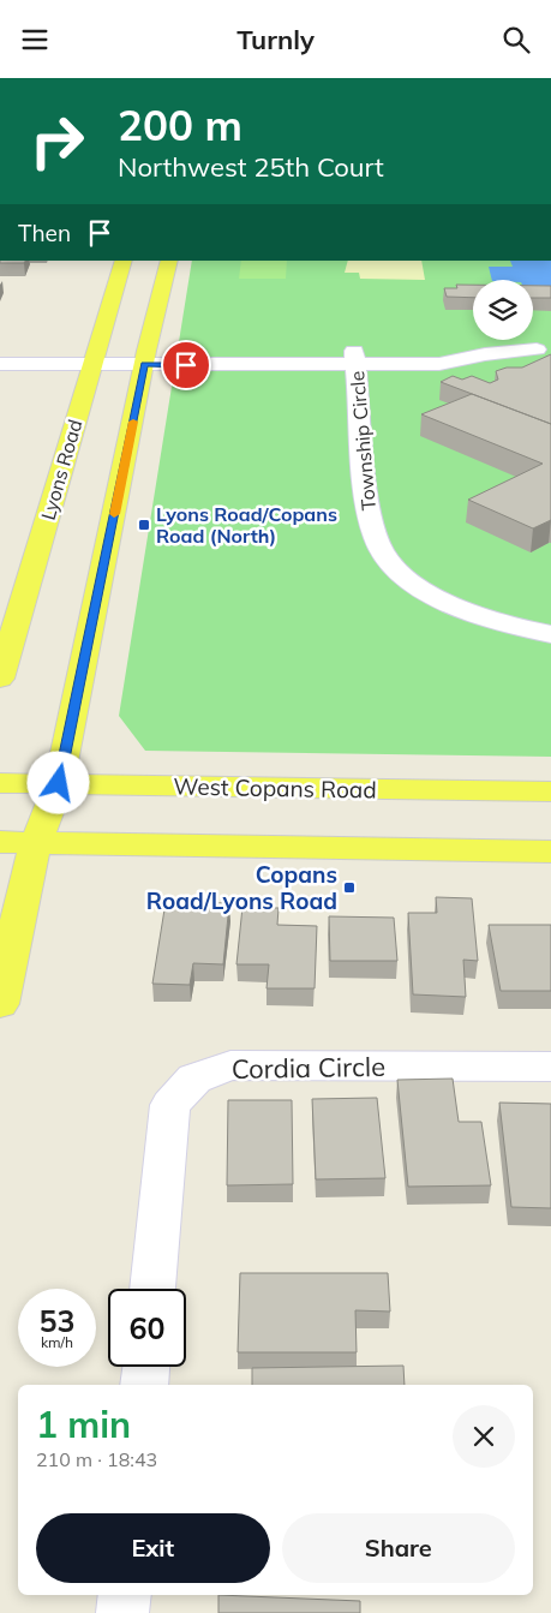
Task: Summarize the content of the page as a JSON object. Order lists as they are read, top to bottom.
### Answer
{
  "streets": {
    "main road": ["Lyons Road", "West Copans Road"],
    "street": ["Township Circle", "Cordia Circle"]
  },
  "places": {
    "transit": ["Lyons Road/Copans Road (North)", "Copans Road/Lyons Road"]
  },
  "page": {
    "header": "Turnly",
    "turn": ["200 m", "Northwest 25th Court"],
    "then": "Then",
    "speed": "53 km/h",
    "limit": "60",
    "heading": ["1 min", "210 m · 18:43"],
    "buttons": ["Exit", "Share"]
  }
}
